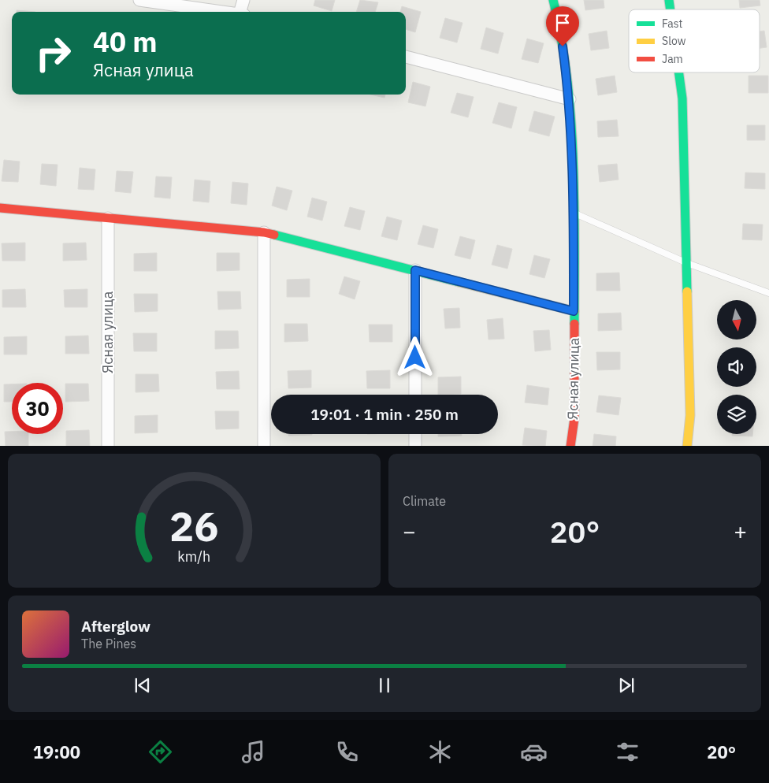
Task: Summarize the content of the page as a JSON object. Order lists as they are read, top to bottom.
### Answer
{
  "streets": {
    "street": ["Ясная улица"]
  },
  "legend": ["Fast", "Slow", "Jam"],
  "north": "bottom",
  "page": {
    "turn": ["40 m", "Ясная улица"],
    "limit": "30",
    "trip": "19:01 · 1 min · 250 m",
    "tile": "Climate",
    "heat": ["−", "20°", "+"],
    "song": ["Afterglow", "The Pines"],
    "tabs": ["19:00", "20°"],
    "gauge": ["26", "km/h"]
  }
}
